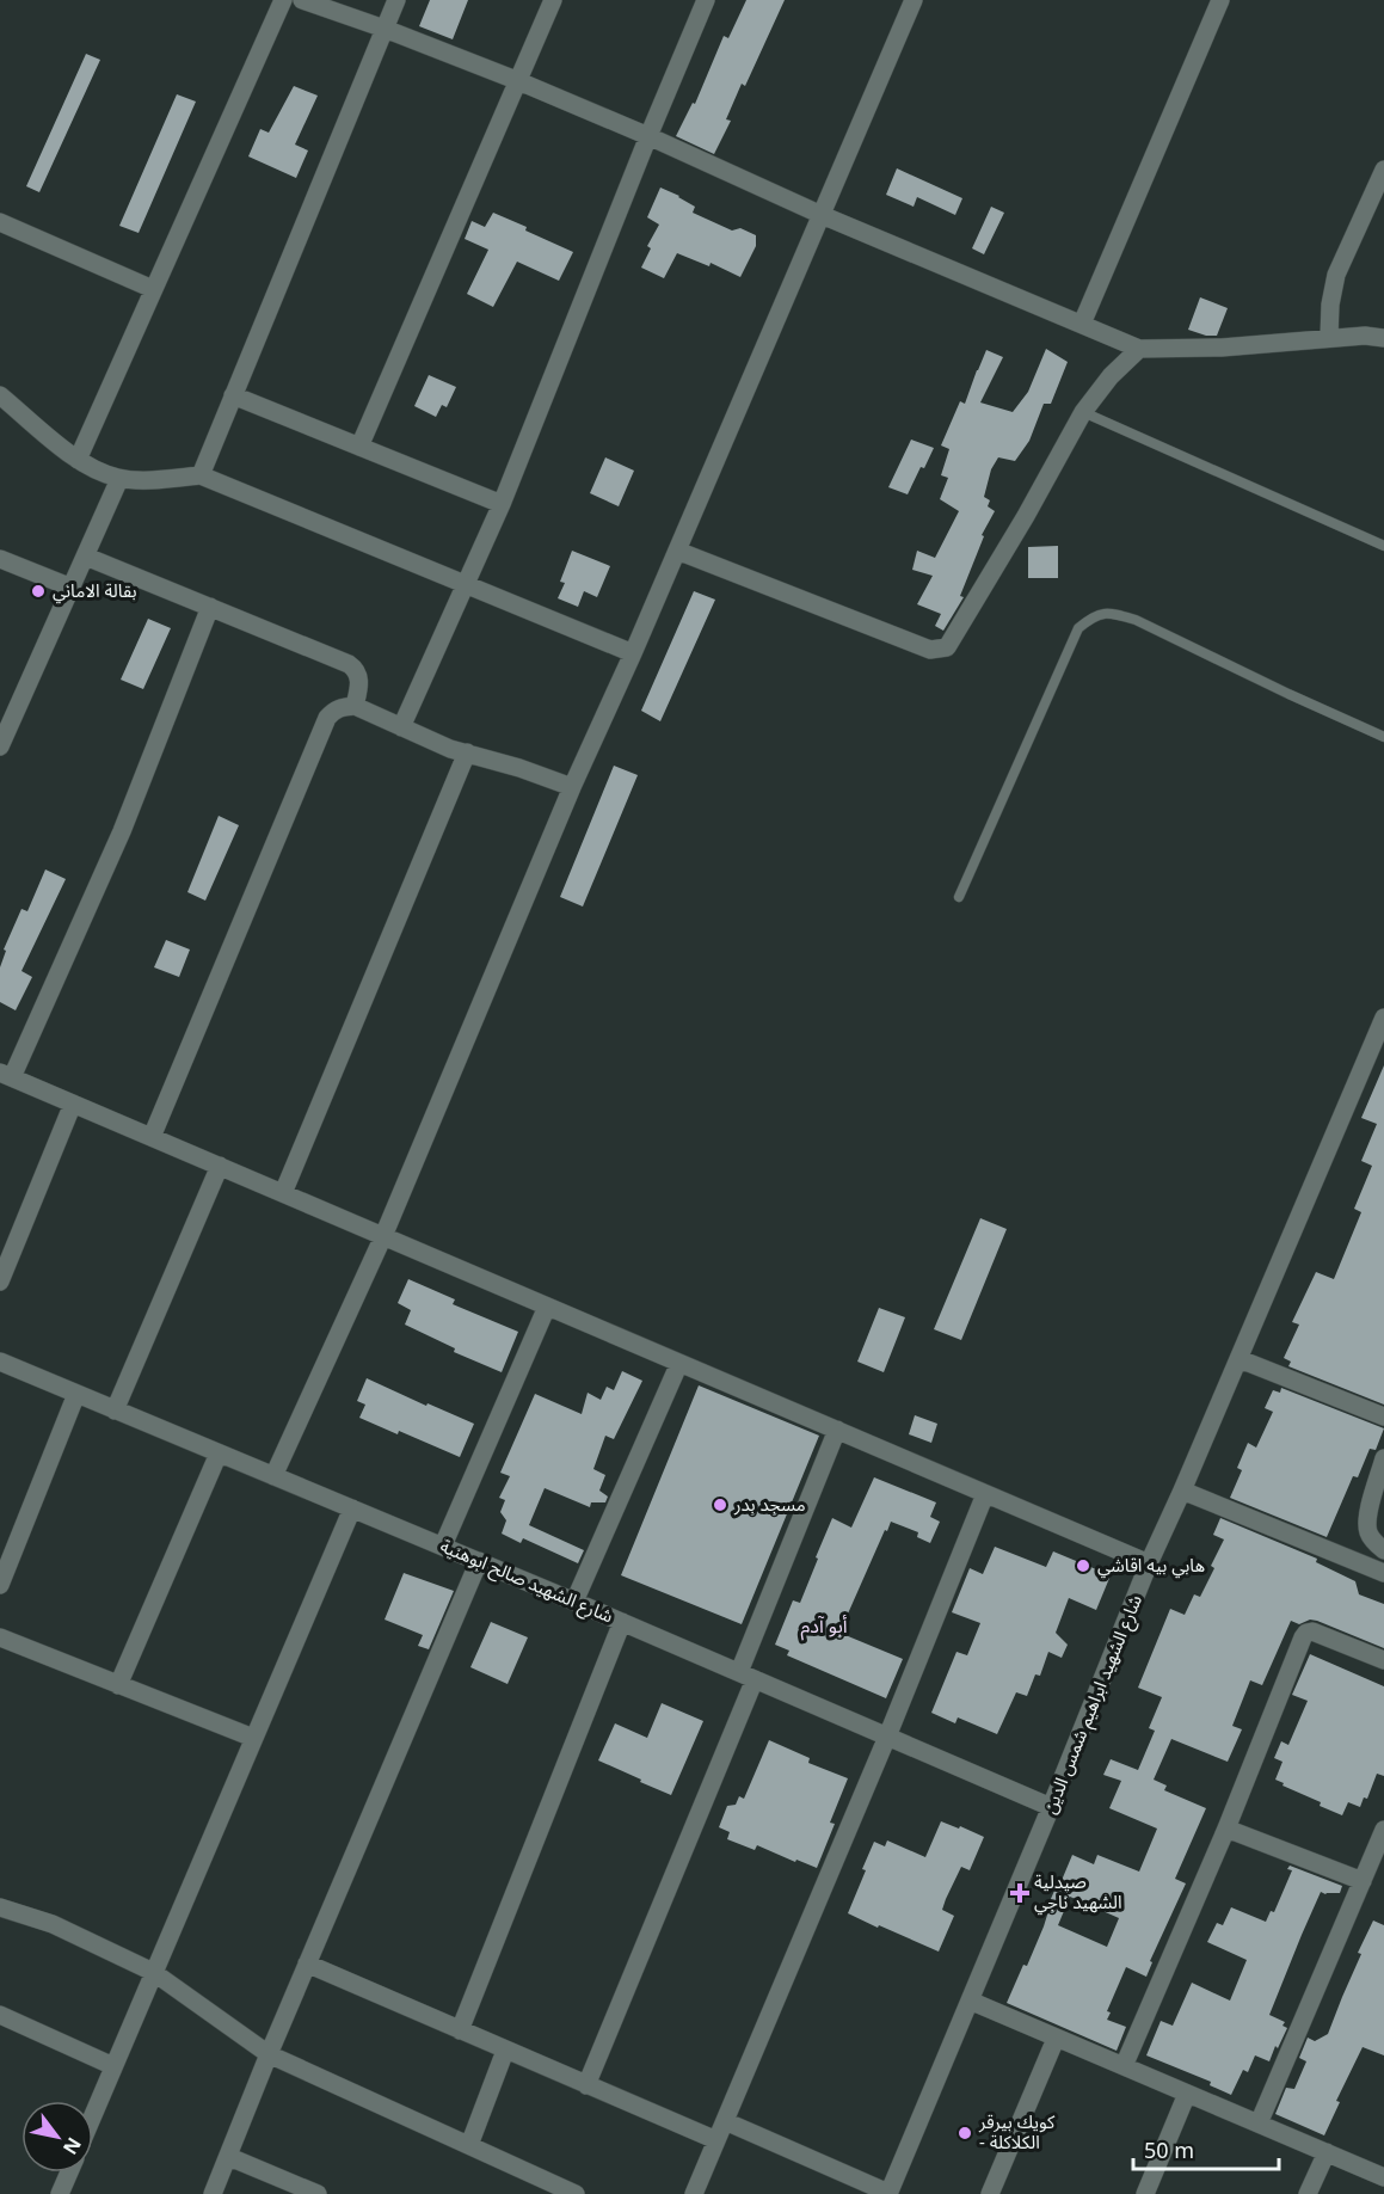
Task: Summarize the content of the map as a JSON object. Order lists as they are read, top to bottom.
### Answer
{
  "streets": {
    "street": ["شارع الشهيد صالح ابوهنية", "شارع الشهيد ابراهيم شمس الدين"]
  },
  "crossings": [
    ["شارع الشهيد صالح ابوهنية", "شارع الشهيد ابراهيم شمس الدين"]
  ],
  "districts": ["أبو آدم"],
  "places": {
    "other": [
      "بقالة الاماني",
      "مسجد بدر",
      "هابي بيه اقاشي",
      "كويك بيرقر - الكلاكلة"
    ],
    "health": ["صيدلية الشهيد ناجي"]
  },
  "scale_bar": "50 m",
  "north": "bottom right"
}
